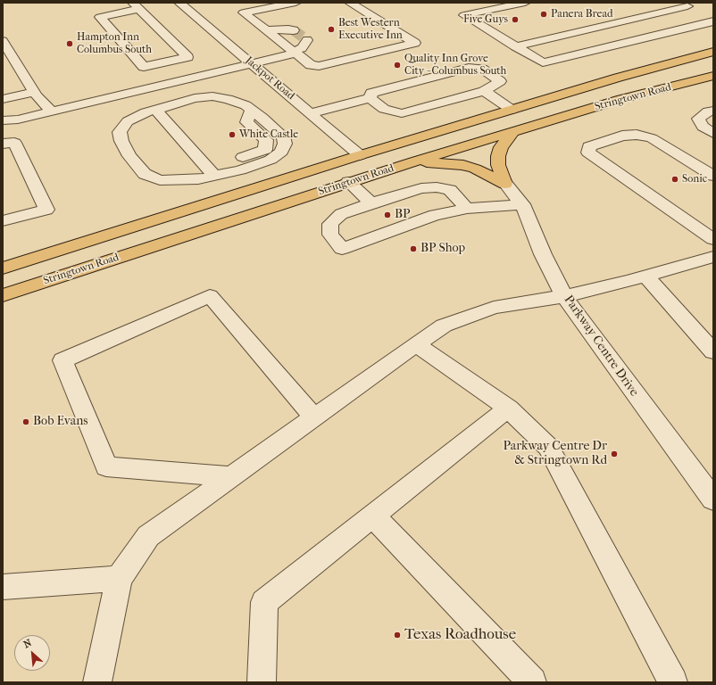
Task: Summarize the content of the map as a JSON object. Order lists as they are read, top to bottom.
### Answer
{
  "streets": {
    "main road": ["Stringtown Road"],
    "street": ["Jackpot Road", "Parkway Centre Drive"]
  },
  "crossings": [
    ["Jackpot Road", "Stringtown Road"]
  ],
  "places": [
    "Panera Bread",
    "Five Guys",
    "Best Western Executive Inn",
    "Hampton Inn Columbus South",
    "Quality Inn Grove City - Columbus South",
    "White Castle",
    "Sonic",
    "BP",
    "BP Shop",
    "Bob Evans",
    "Parkway Centre Dr & Stringtown Rd",
    "Texas Roadhouse"
  ],
  "north": "top left"
}
